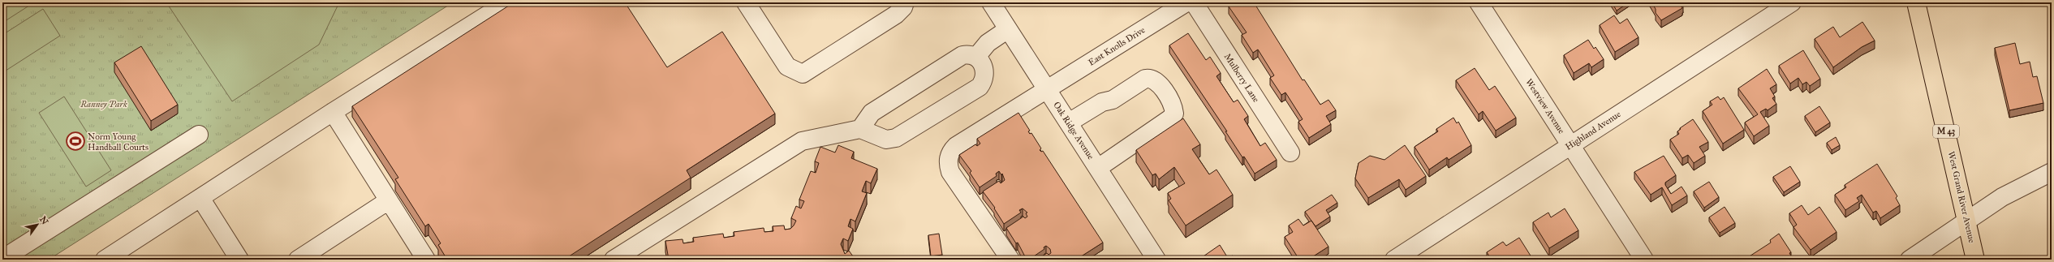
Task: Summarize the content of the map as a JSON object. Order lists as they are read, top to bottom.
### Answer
{
  "streets": {
    "main road": ["M 43", "West Grand River Avenue"],
    "street": [
      "East Knolls Drive",
      "Mulberry Lane",
      "Westview Avenue",
      "Oak Ridge Avenue",
      "Highland Avenue"
    ]
  },
  "crossings": [
    ["East Knolls Drive", "Oak Ridge Avenue"],
    ["Westview Avenue", "Highland Avenue"]
  ],
  "parks": ["Ranney Park"],
  "places": {
    "sports": ["Norm Young Handball Courts"]
  },
  "north": "top right"
}
